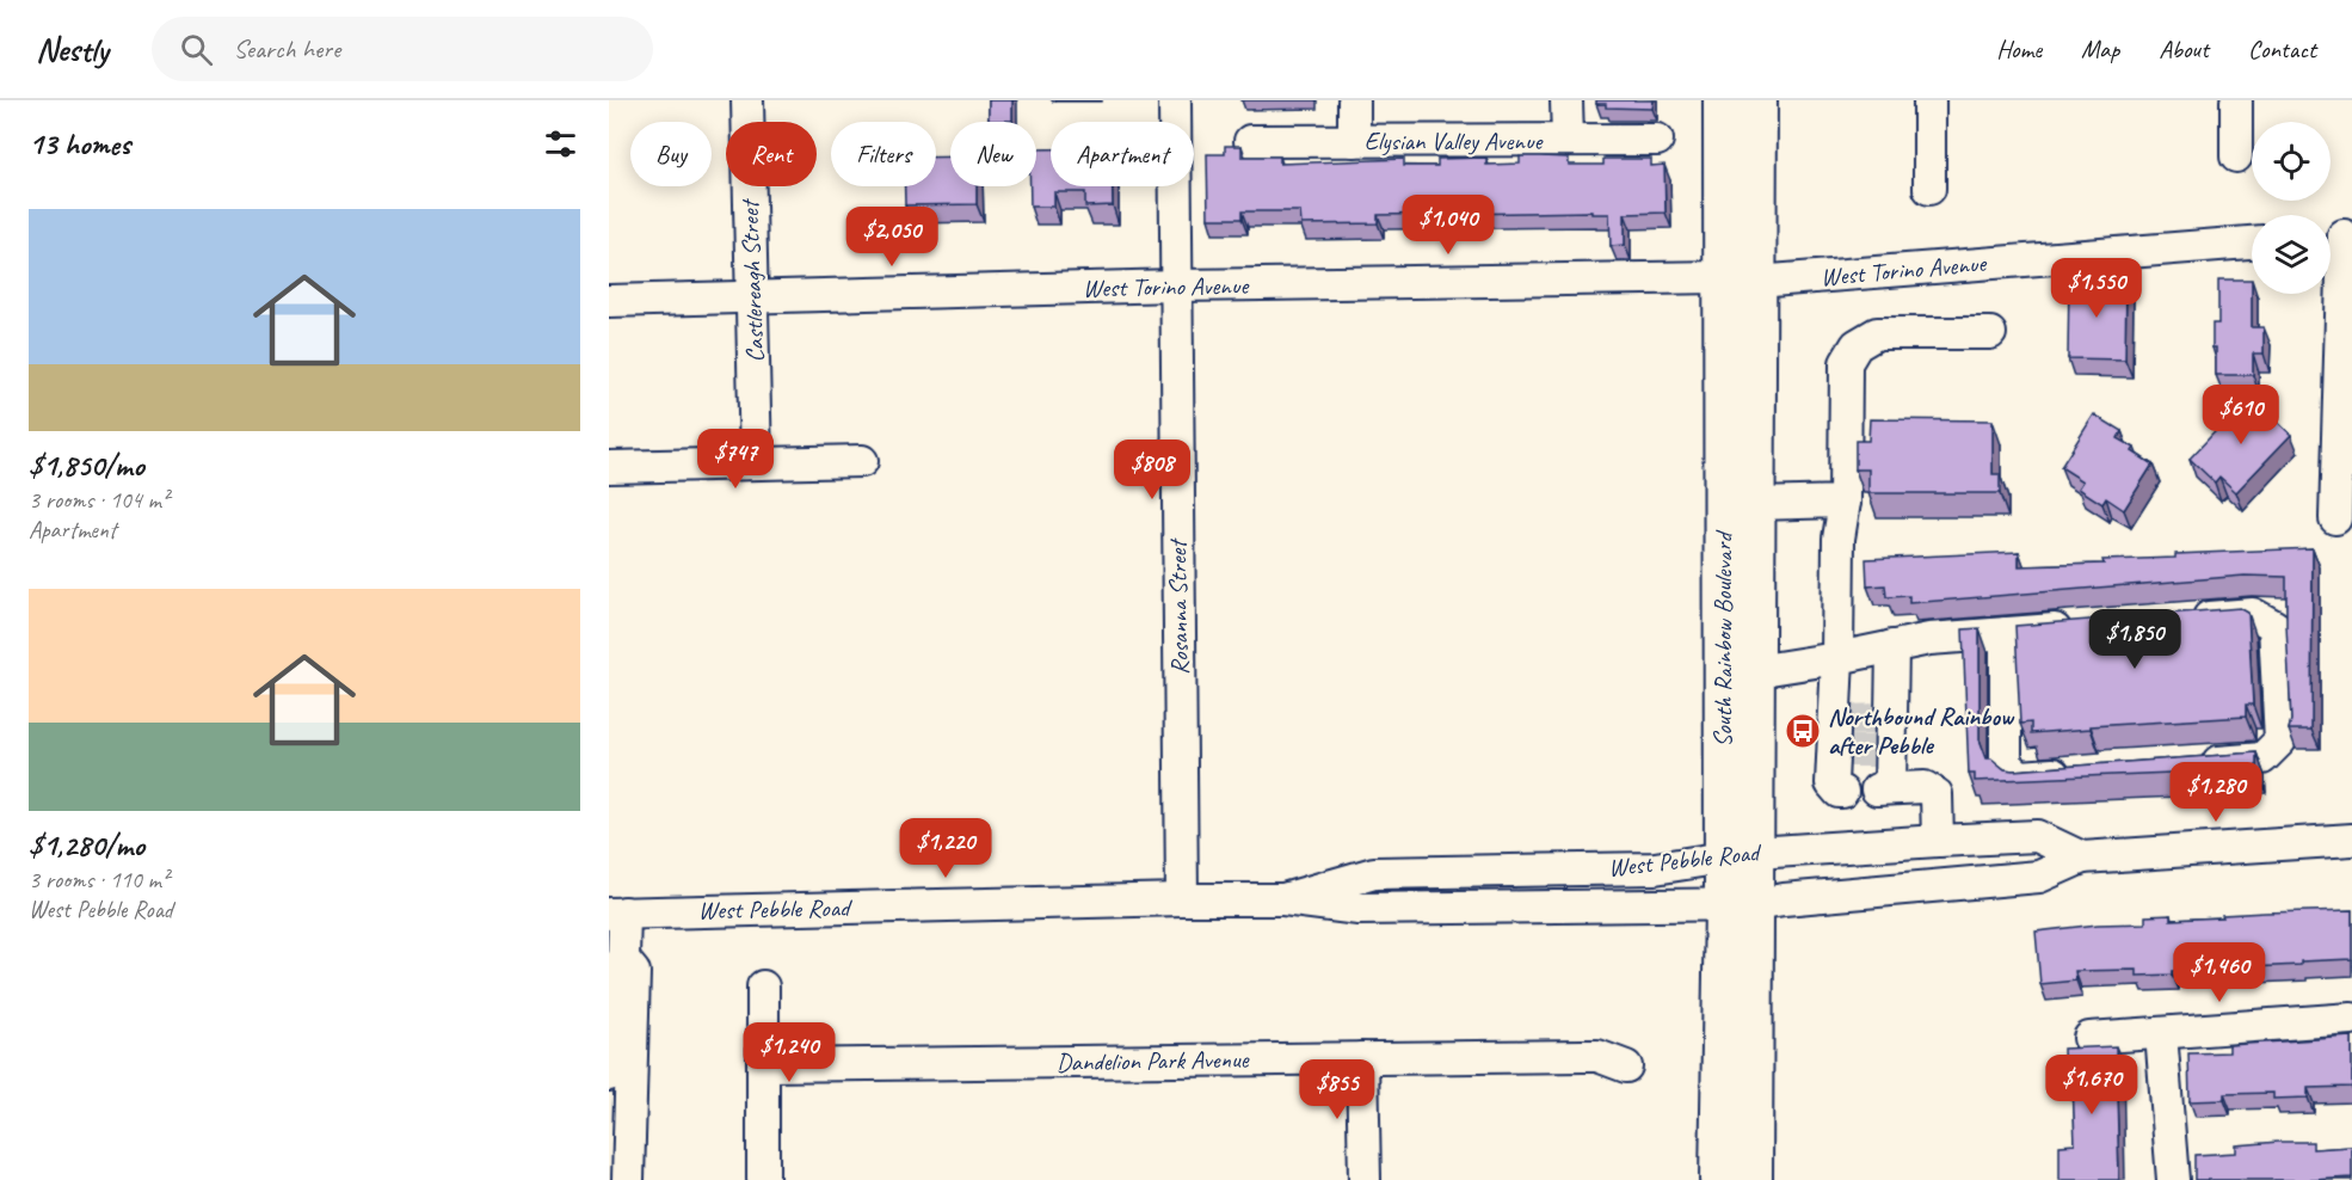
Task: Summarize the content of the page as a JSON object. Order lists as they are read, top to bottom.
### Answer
{
  "streets": {
    "main road": ["South Rainbow Boulevard"],
    "street": [
      "Elysian Valley Avenue",
      "West Torino Avenue",
      "Castlereagh Street",
      "Rosanna Street",
      "West Pebble Road",
      "Dandelion Park Avenue"
    ]
  },
  "crossings": [
    ["West Torino Avenue", "Castlereagh Street"],
    ["West Torino Avenue", "Rosanna Street"],
    ["West Torino Avenue", "South Rainbow Boulevard"],
    ["Rosanna Street", "West Pebble Road"],
    ["South Rainbow Boulevard", "West Pebble Road"]
  ],
  "places": {
    "bus stop": ["Northbound Rainbow after Pebble"]
  },
  "page": {
    "header": "Nestly",
    "search": "Search here",
    "nav": [
      "Home",
      "Map",
      "About",
      "Contact"
    ],
    "heading": "13 homes",
    "chip": [
      "Buy",
      "Rent",
      "Filters",
      "New",
      "Apartment"
    ],
    "list": [
      {
        "name": "$1,850/mo",
        "note": "3 rooms · 104 m² · Apartment"
      },
      {
        "name": "$1,280/mo",
        "note": "3 rooms · 110 m² · West Pebble Road"
      }
    ],
    "price": [
      "$1,040",
      "$2,050",
      "$1,550",
      "$610",
      "$747",
      "$808",
      "$1,850",
      "$1,280",
      "$1,220",
      "$1,460",
      "$1,240",
      "$1,670",
      "$855"
    ]
  }
}
